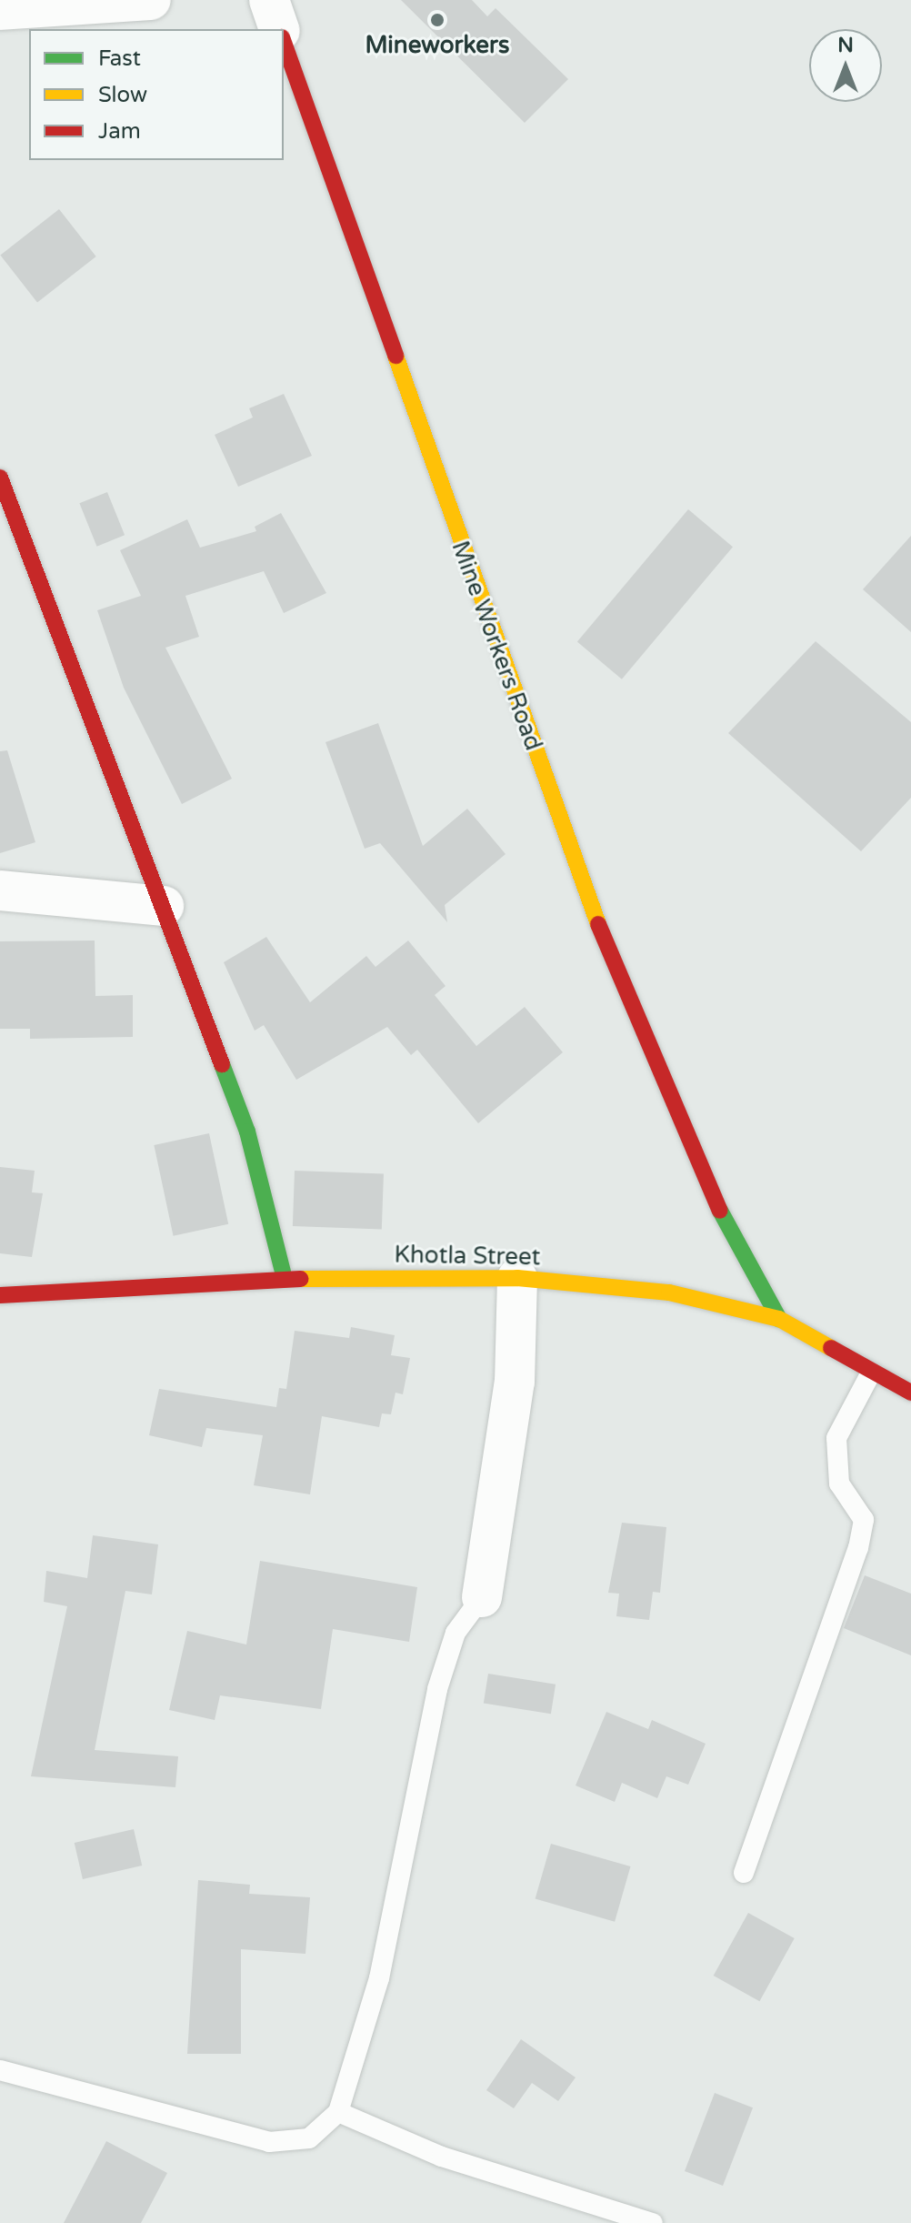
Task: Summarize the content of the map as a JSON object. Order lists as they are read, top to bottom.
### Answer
{
  "streets": {
    "street": ["Mine Workers Road", "Khotla Street"]
  },
  "crossings": [
    ["Mine Workers Road", "Khotla Street"]
  ],
  "places": ["Mineworkers"],
  "legend": ["Fast", "Slow", "Jam"],
  "north": "top"
}
